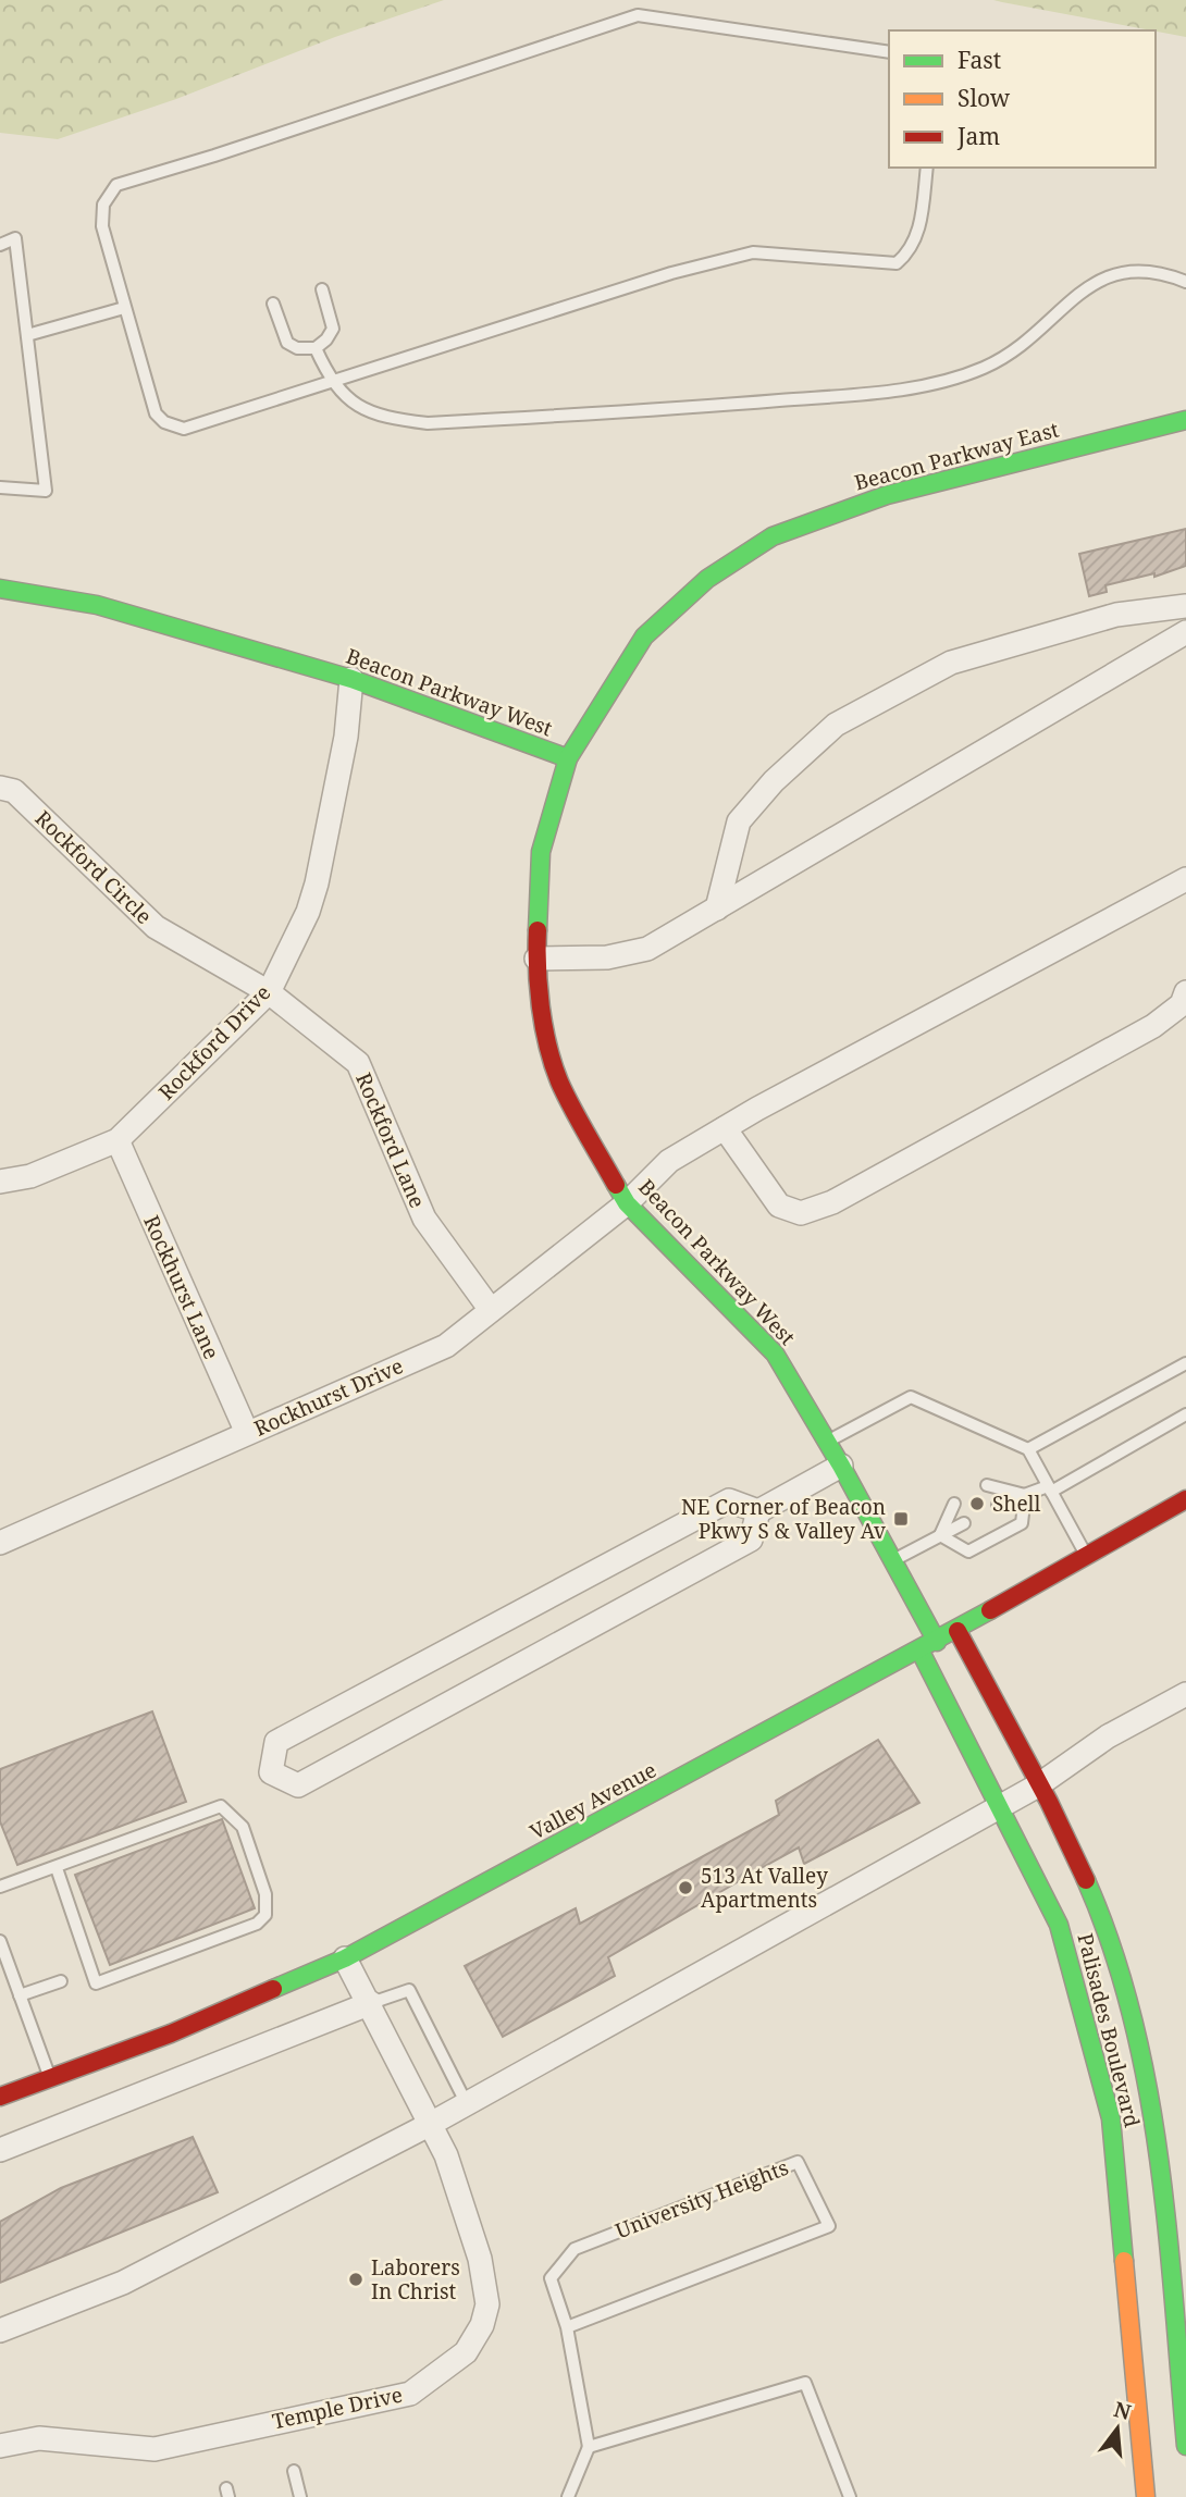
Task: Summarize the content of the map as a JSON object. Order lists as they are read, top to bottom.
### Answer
{
  "streets": {
    "main road": [
      "Beacon Parkway East",
      "Beacon Parkway West",
      "Valley Avenue",
      "Palisades Boulevard"
    ],
    "street": [
      "Rockford Circle",
      "Rockford Drive",
      "Rockford Lane",
      "Rockhurst Lane",
      "Rockhurst Drive",
      "Temple Drive"
    ],
    "lane": ["University Heights"]
  },
  "crossings": [
    ["Beacon Parkway East", "Beacon Parkway West"],
    ["Beacon Parkway West", "Rockford Drive"],
    ["Beacon Parkway West", "Rockhurst Drive"],
    ["Beacon Parkway West", "Valley Avenue"],
    ["Rockford Circle", "Rockford Drive"],
    ["Rockford Circle", "Rockford Lane"],
    ["Rockford Drive", "Rockford Lane"],
    ["Rockford Drive", "Rockhurst Lane"],
    ["Rockford Lane", "Rockhurst Drive"],
    ["Rockhurst Lane", "Rockhurst Drive"],
    ["Valley Avenue", "Palisades Boulevard"],
    ["Valley Avenue", "Temple Drive"]
  ],
  "places": {
    "other": ["Shell", "513 At Valley Apartments", "Laborers In Christ"],
    "transit": ["NE Corner of Beacon Pkwy S & Valley Av"]
  },
  "legend": ["Fast", "Slow", "Jam"],
  "north": "top"
}
